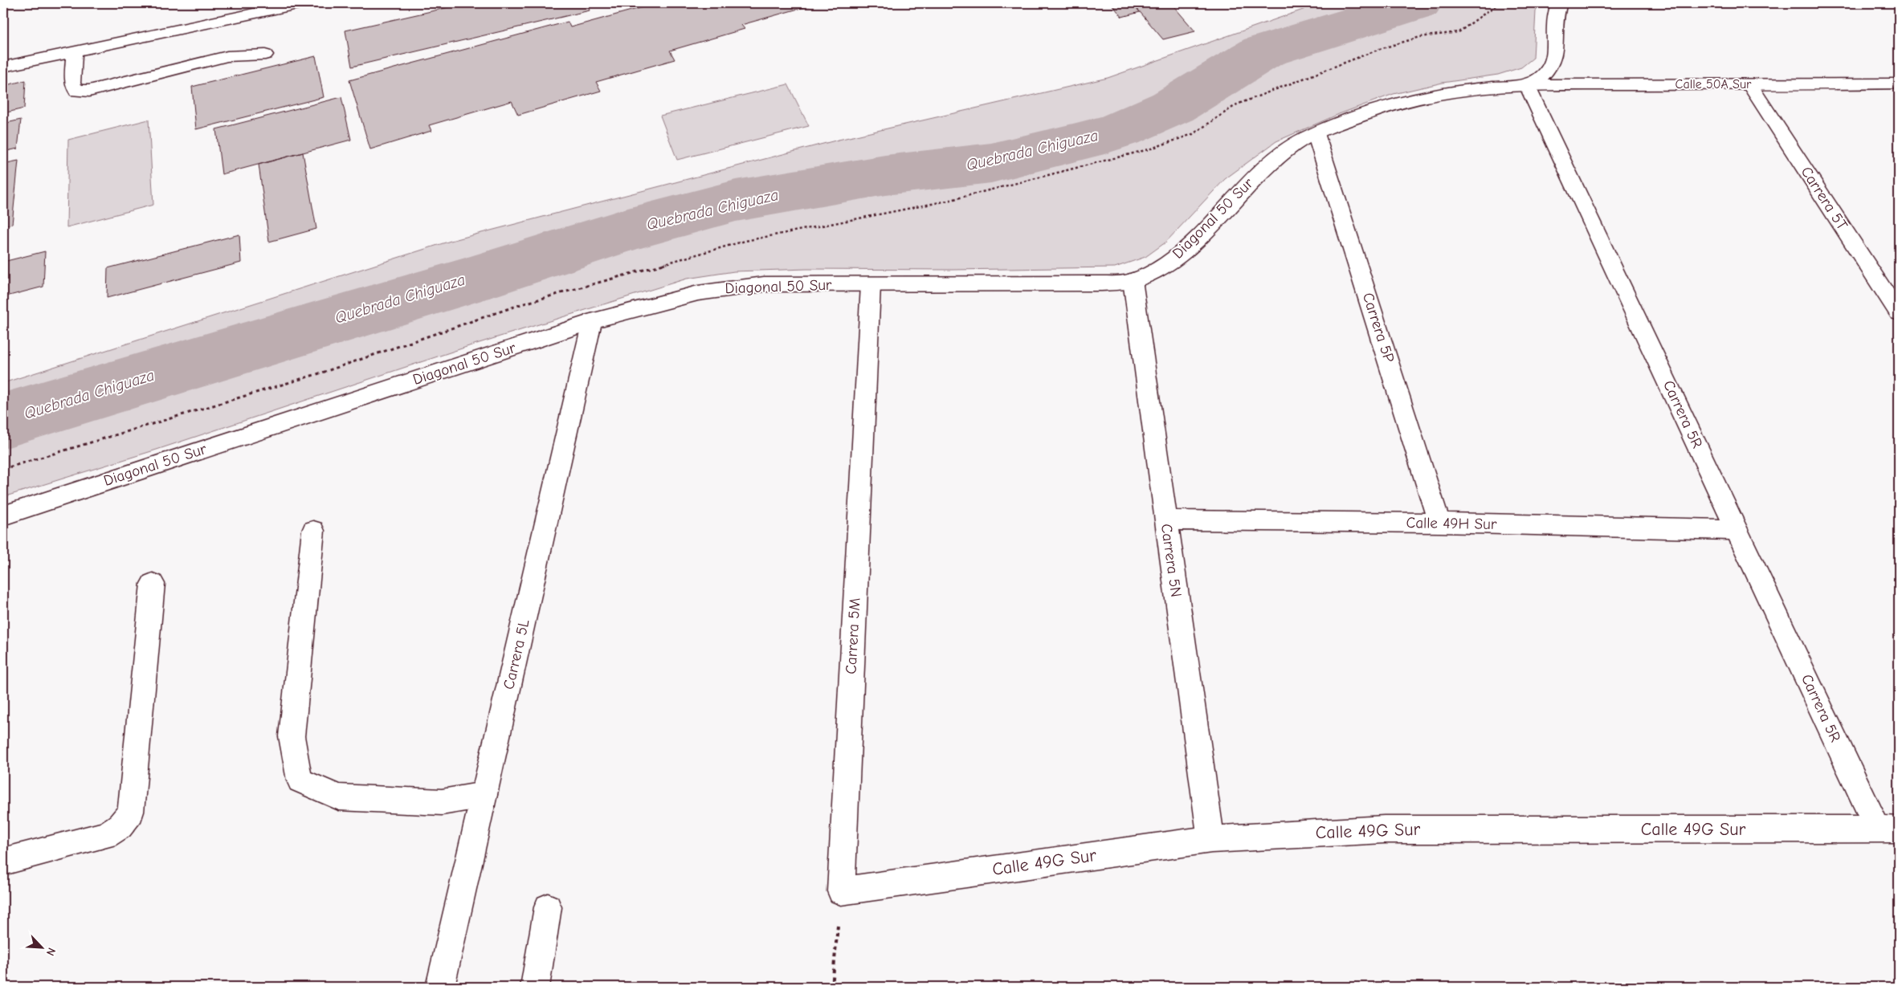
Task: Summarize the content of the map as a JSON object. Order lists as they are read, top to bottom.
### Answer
{
  "streets": {
    "street": [
      "Calle 50A Sur",
      "Carrera 5T",
      "Diagonal 50 Sur",
      "Carrera 5P",
      "Carrera 5R",
      "Calle 49H Sur",
      "Carrera 5N",
      "Carrera 5M",
      "Carrera 5L",
      "Calle 49G Sur"
    ]
  },
  "crossings": [
    ["Calle 50A Sur", "Carrera 5T"],
    ["Calle 50A Sur", "Diagonal 50 Sur"],
    ["Calle 50A Sur", "Carrera 5R"],
    ["Diagonal 50 Sur", "Carrera 5P"],
    ["Diagonal 50 Sur", "Carrera 5R"],
    ["Diagonal 50 Sur", "Carrera 5N"],
    ["Diagonal 50 Sur", "Carrera 5M"],
    ["Diagonal 50 Sur", "Carrera 5L"],
    ["Carrera 5P", "Calle 49H Sur"],
    ["Carrera 5R", "Calle 49H Sur"],
    ["Carrera 5R", "Calle 49G Sur"],
    ["Calle 49H Sur", "Carrera 5N"],
    ["Carrera 5N", "Calle 49G Sur"],
    ["Carrera 5M", "Calle 49G Sur"]
  ],
  "water": ["Quebrada Chiguaza"],
  "north": "bottom right"
}
